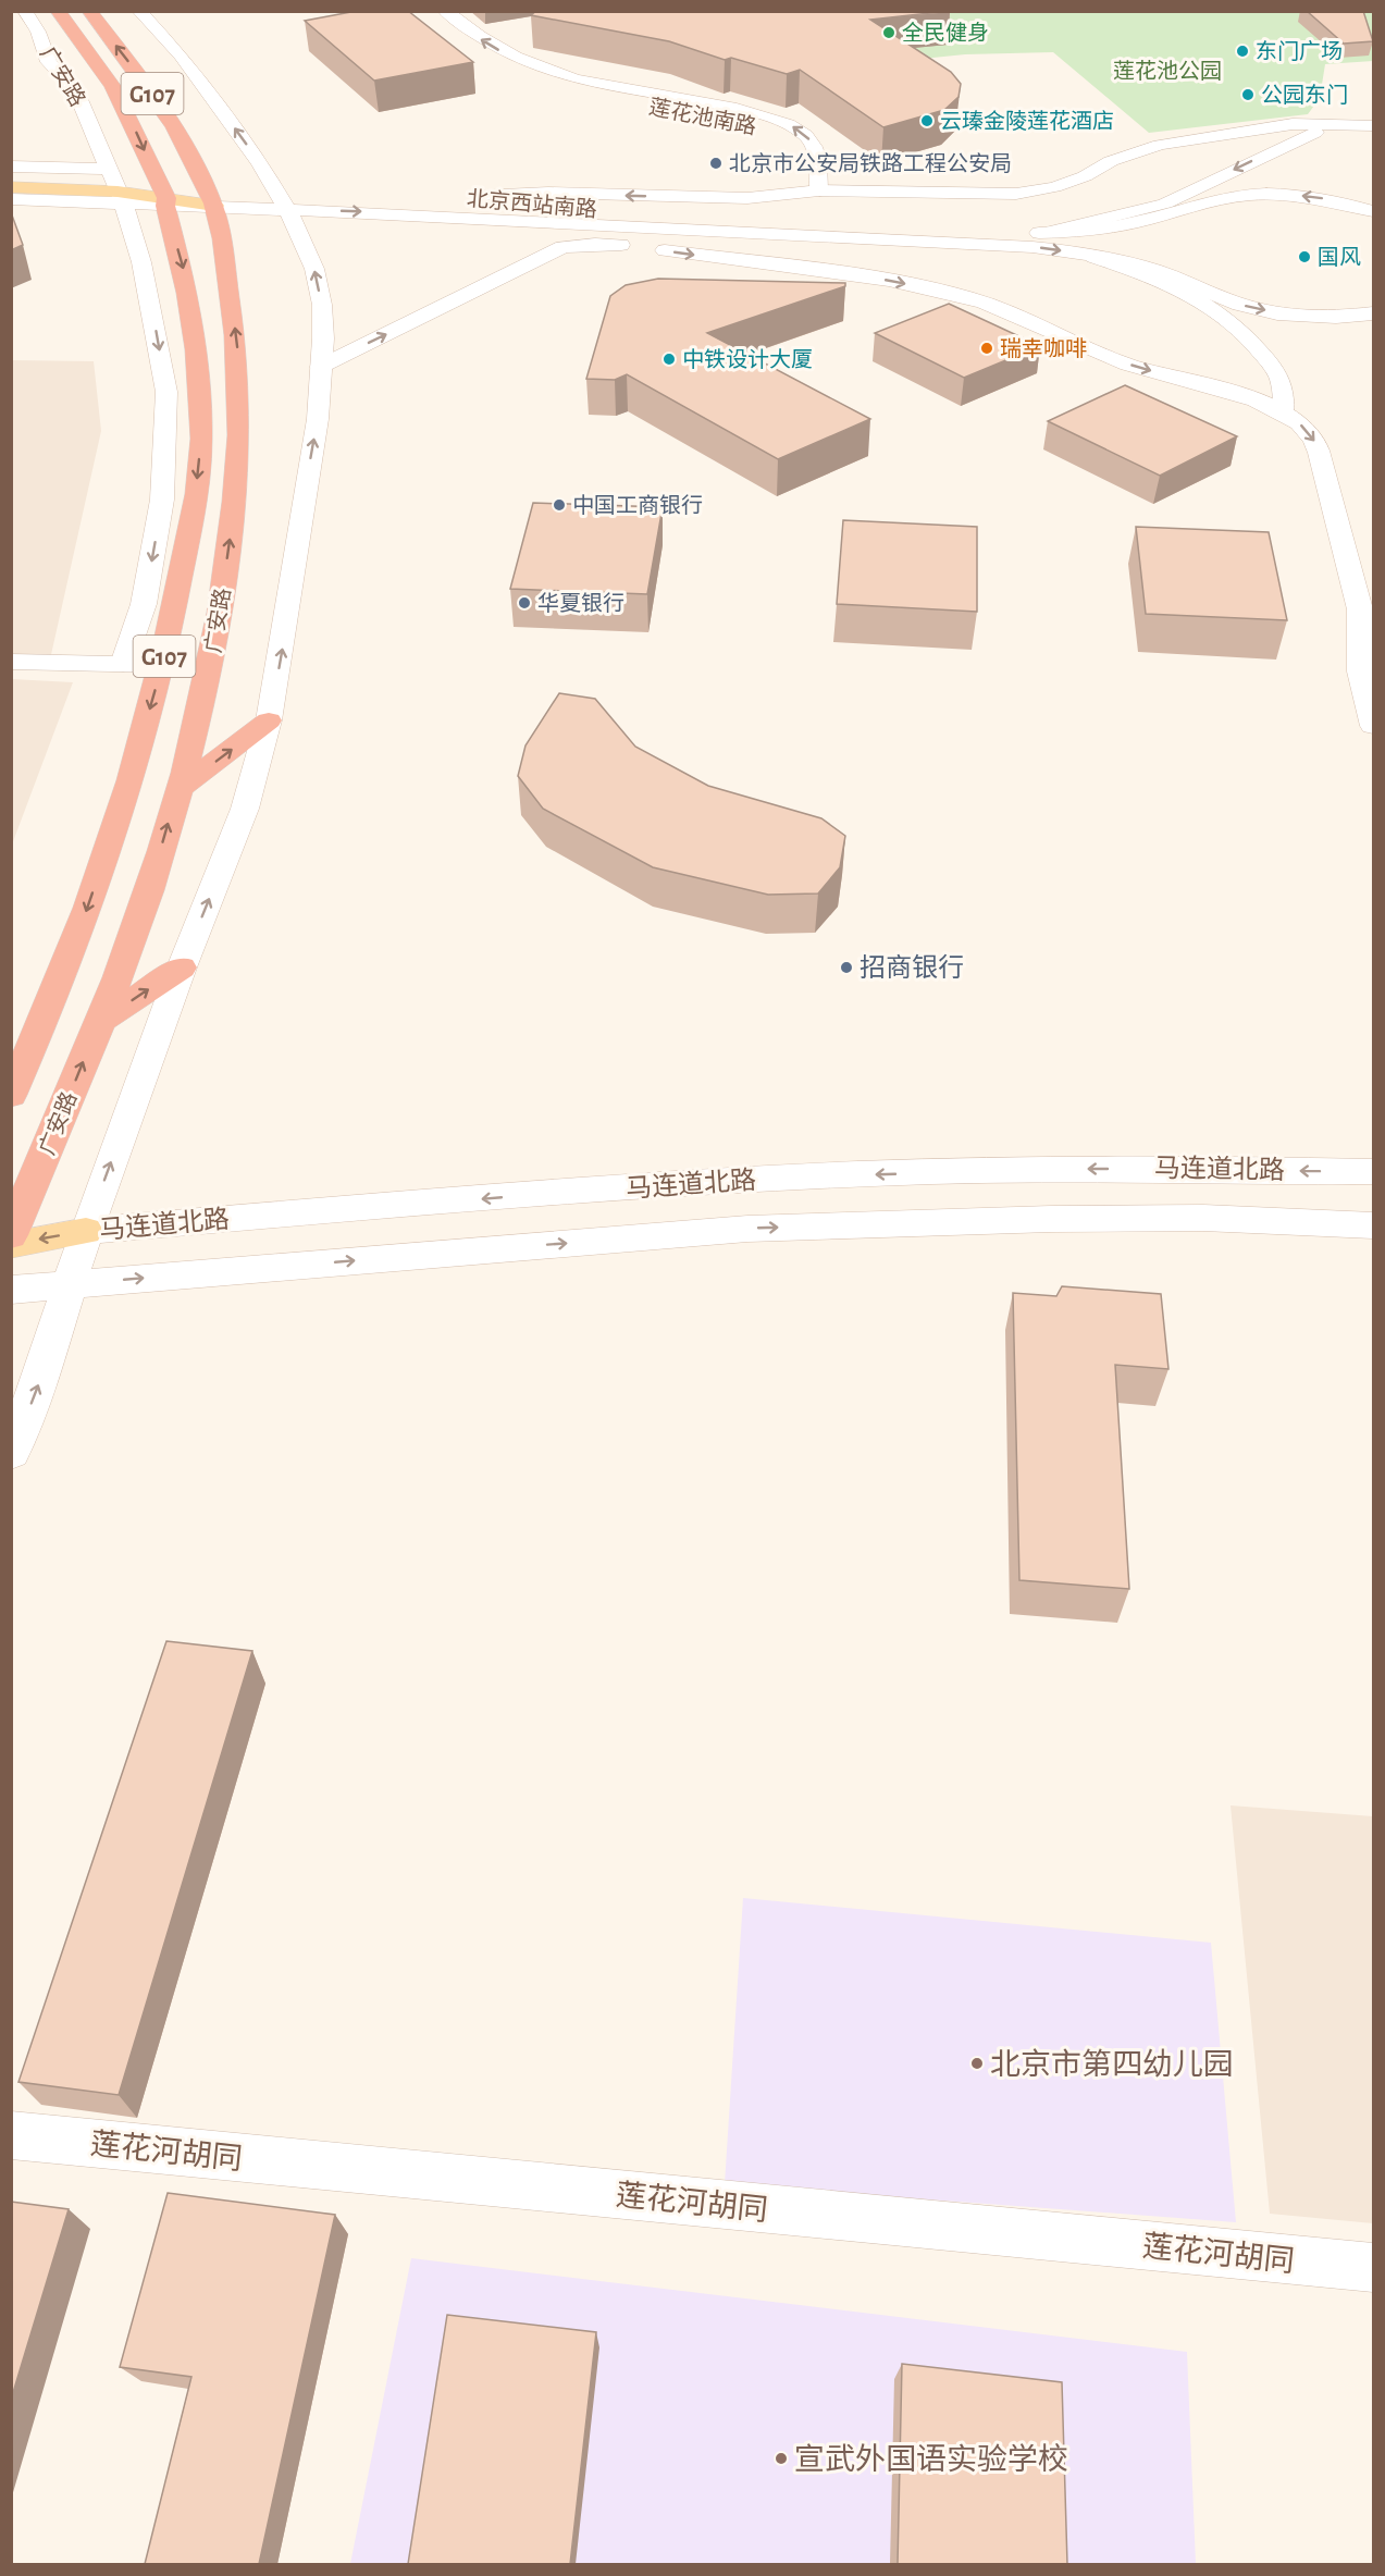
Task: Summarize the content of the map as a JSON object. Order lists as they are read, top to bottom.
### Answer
{
  "streets": {
    "highway": ["广安路", "G107"],
    "main road": ["北京西站南路", "马连道北路"],
    "street": ["莲花池南路", "莲花河胡同"]
  },
  "crossings": [
    ["广安路", "北京西站南路"]
  ],
  "parks": ["莲花池公园"],
  "places": [
    "全民健身",
    "东门广场",
    "公园东门",
    "云瑧金陵莲花酒店",
    "北京市公安局铁路工程公安局",
    "国风",
    "瑞幸咖啡",
    "中铁设计大厦",
    "中国工商银行",
    "华夏银行",
    "招商银行",
    "北京市第四幼儿园",
    "宣武外国语实验学校"
  ]
}
